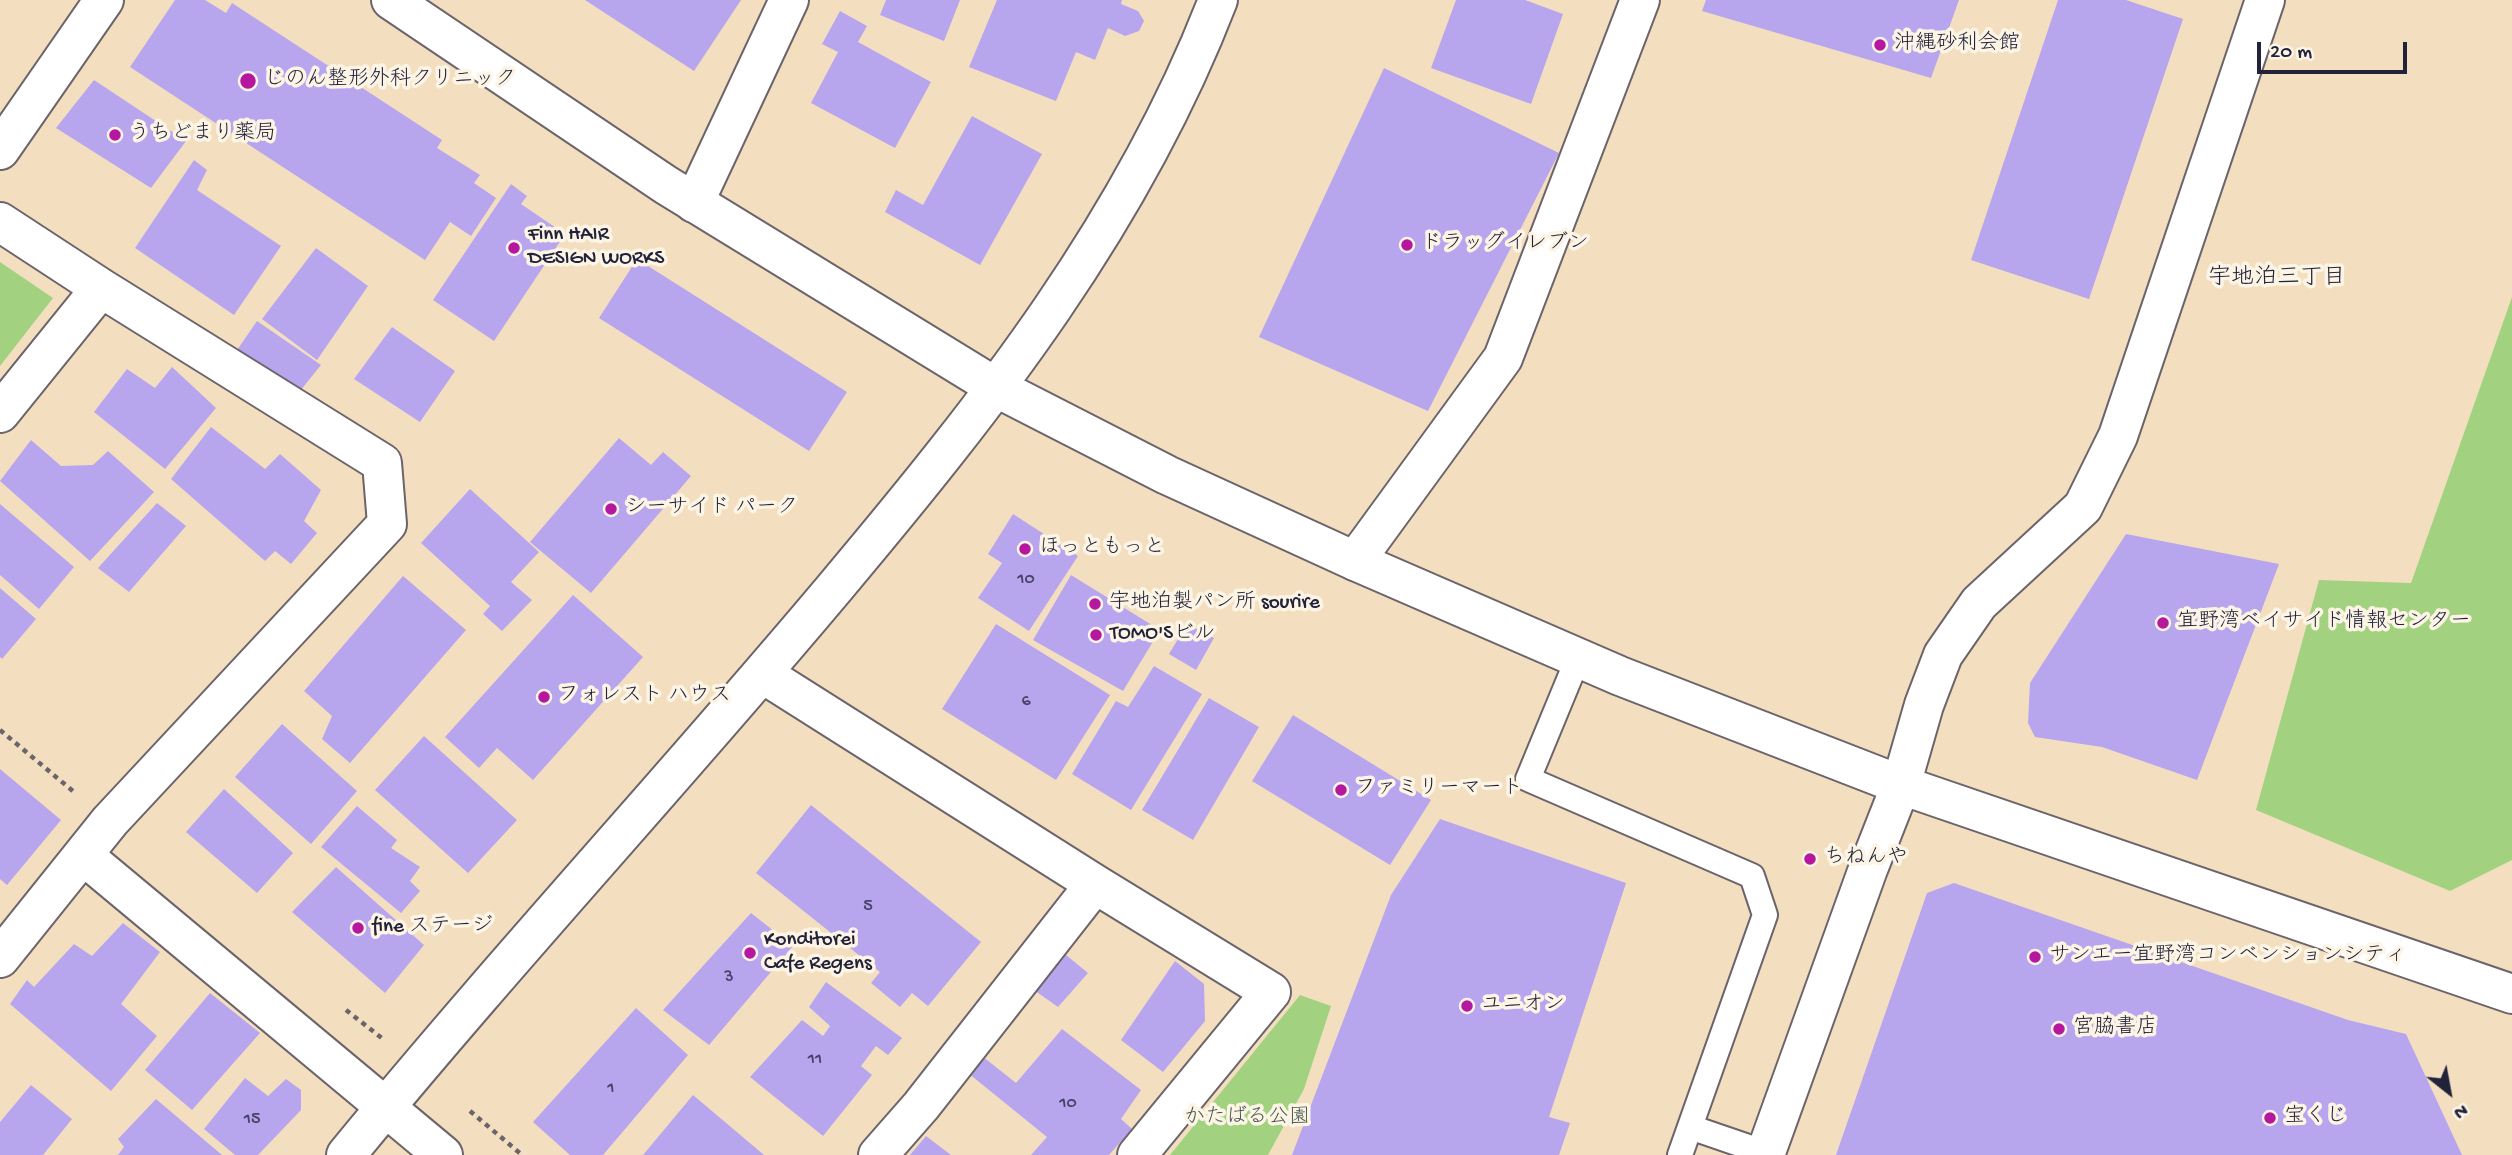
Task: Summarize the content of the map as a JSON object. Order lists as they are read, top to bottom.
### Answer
{
  "districts": ["宇地泊三丁目"],
  "parks": ["かたばる公園"],
  "places": [
    "沖縄砂利会館",
    "じのん整形外科クリニック",
    "うちどまり薬局",
    "ドラッグイレブン",
    "Finn HAIR DESIGN WORKS",
    "シーサイド パーク",
    "ほっともっと",
    "宇地泊製パン所 sourire",
    "宜野湾ベイサイド情報センター",
    "TOMO'Sビル",
    "フォレスト ハウス",
    "ファミリーマート",
    "ちねんや",
    "fine ステージ",
    "Konditorei Cafe Regens",
    "サンエー宜野湾コンベンションシティ",
    "ユニオン",
    "宮脇書店",
    "宝くじ"
  ],
  "house_numbers": [
    "10",
    "6",
    "5",
    "3",
    "11",
    "1",
    "10",
    "15"
  ],
  "scale_bar": "20 m",
  "north": "bottom right"
}
